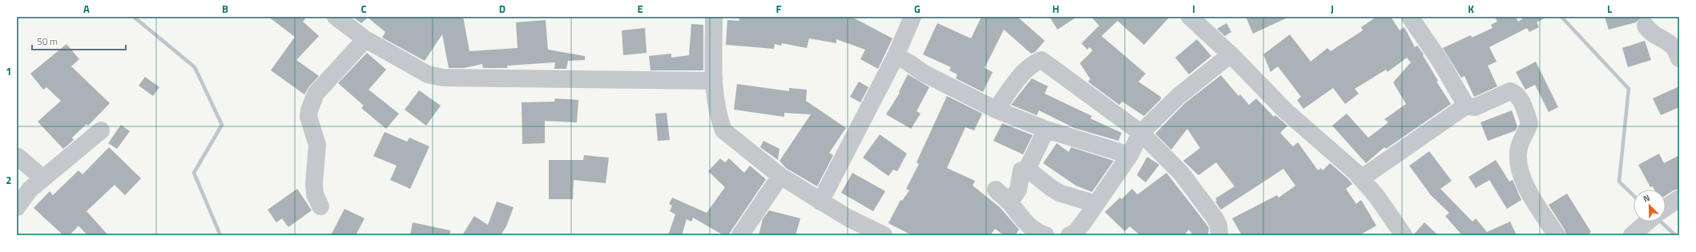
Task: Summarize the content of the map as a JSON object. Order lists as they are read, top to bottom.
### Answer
{
  "scale_bar": "50 m",
  "north": "top left",
  "grid": {
    "columns": [
      "A",
      "B",
      "C",
      "D",
      "E",
      "F",
      "G",
      "H",
      "I",
      "J",
      "K",
      "L"
    ],
    "rows": ["1", "2"]
  }
}
